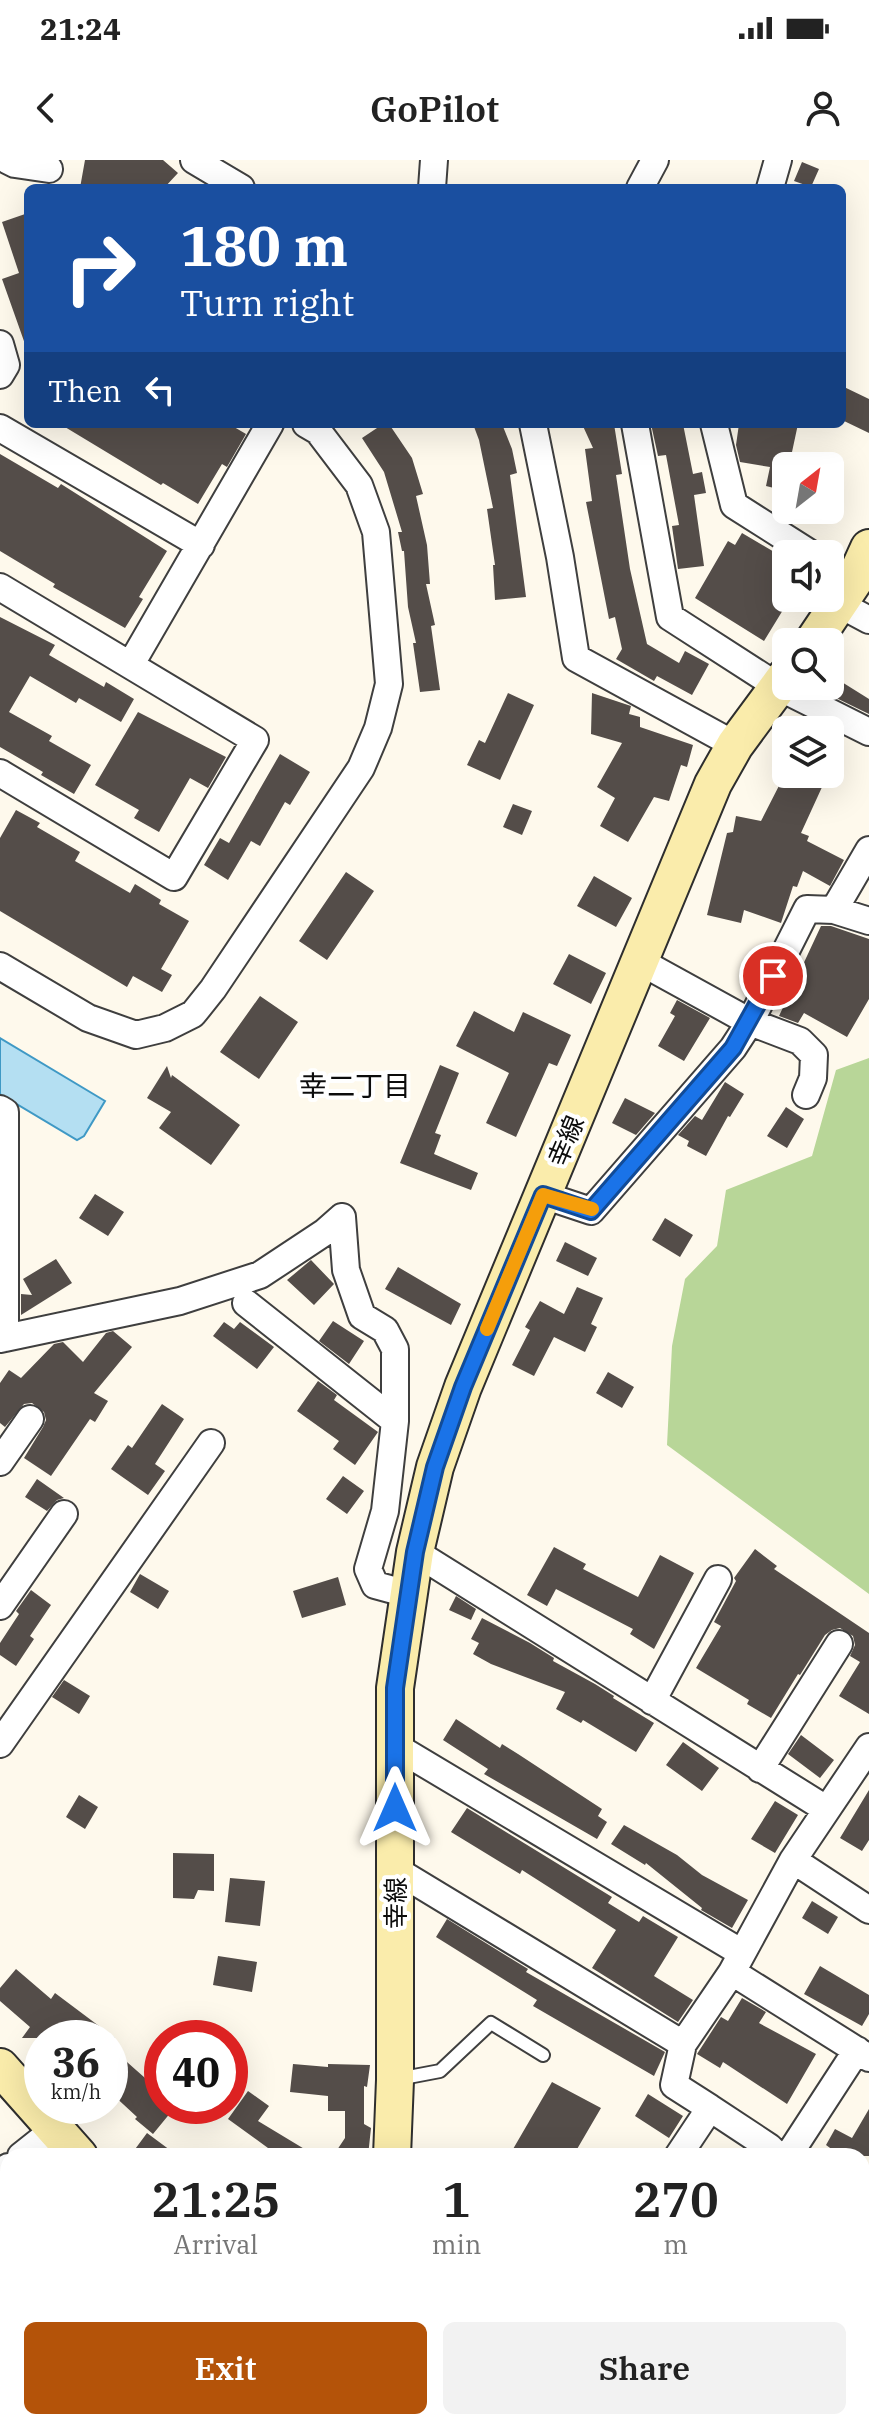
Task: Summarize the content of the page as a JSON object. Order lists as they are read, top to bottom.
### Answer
{
  "streets": {
    "street": ["幸線"]
  },
  "districts": ["幸二丁目"],
  "north": "top right",
  "page": {
    "status": "21:24",
    "header": "GoPilot",
    "turn": ["180 m", "Turn right"],
    "then": "Then",
    "speed": "36 km/h",
    "limit": "40",
    "eta": [
      "21:25",
      "Arrival",
      "1",
      "min",
      "270",
      "m"
    ],
    "buttons": ["Exit", "Share"]
  }
}
